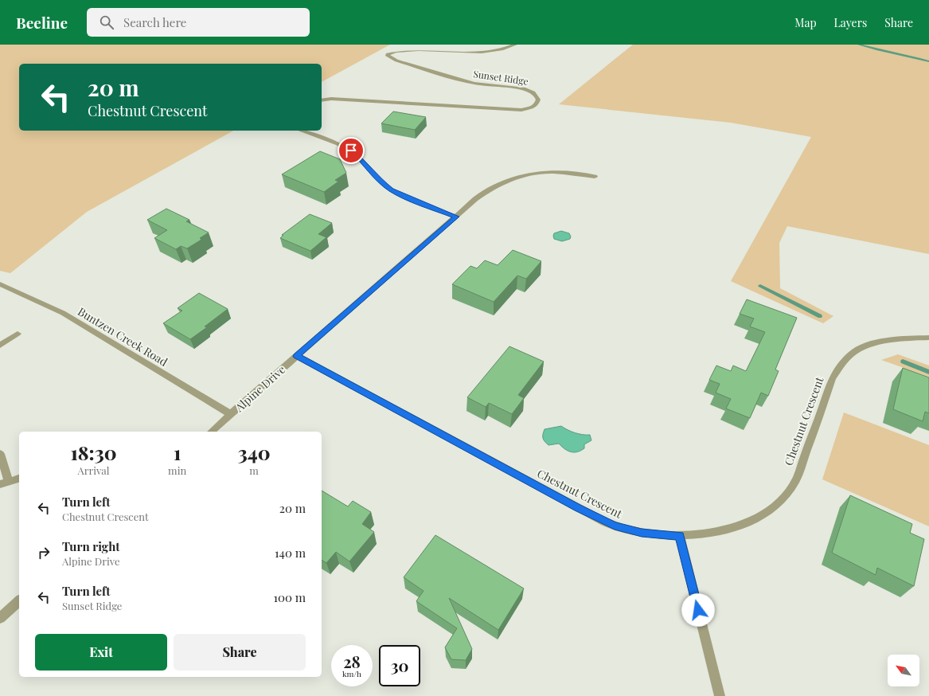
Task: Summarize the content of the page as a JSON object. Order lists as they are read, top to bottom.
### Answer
{
  "streets": {
    "street": [
      "Sunset Ridge",
      "Buntzen Creek Road",
      "Alpine Drive",
      "Chestnut Crescent"
    ]
  },
  "crossings": [
    ["Buntzen Creek Road", "Alpine Drive"],
    ["Alpine Drive", "Chestnut Crescent"]
  ],
  "north": "top left",
  "page": {
    "header": "Beeline",
    "search": "Search here",
    "nav": ["Map", "Layers", "Share"],
    "turn": ["20 m", "Chestnut Crescent"],
    "eta": [
      "18:30",
      "Arrival",
      "1",
      "min",
      "340",
      "m"
    ],
    "list": [
      {
        "name": "Turn left",
        "note": "Chestnut Crescent",
        "value": "20 m"
      },
      {
        "name": "Turn right",
        "note": "Alpine Drive",
        "value": "140 m"
      },
      {
        "name": "Turn left",
        "note": "Sunset Ridge",
        "value": "100 m"
      }
    ],
    "buttons": ["Exit", "Share"],
    "speed": "28 km/h",
    "limit": "30"
  }
}
